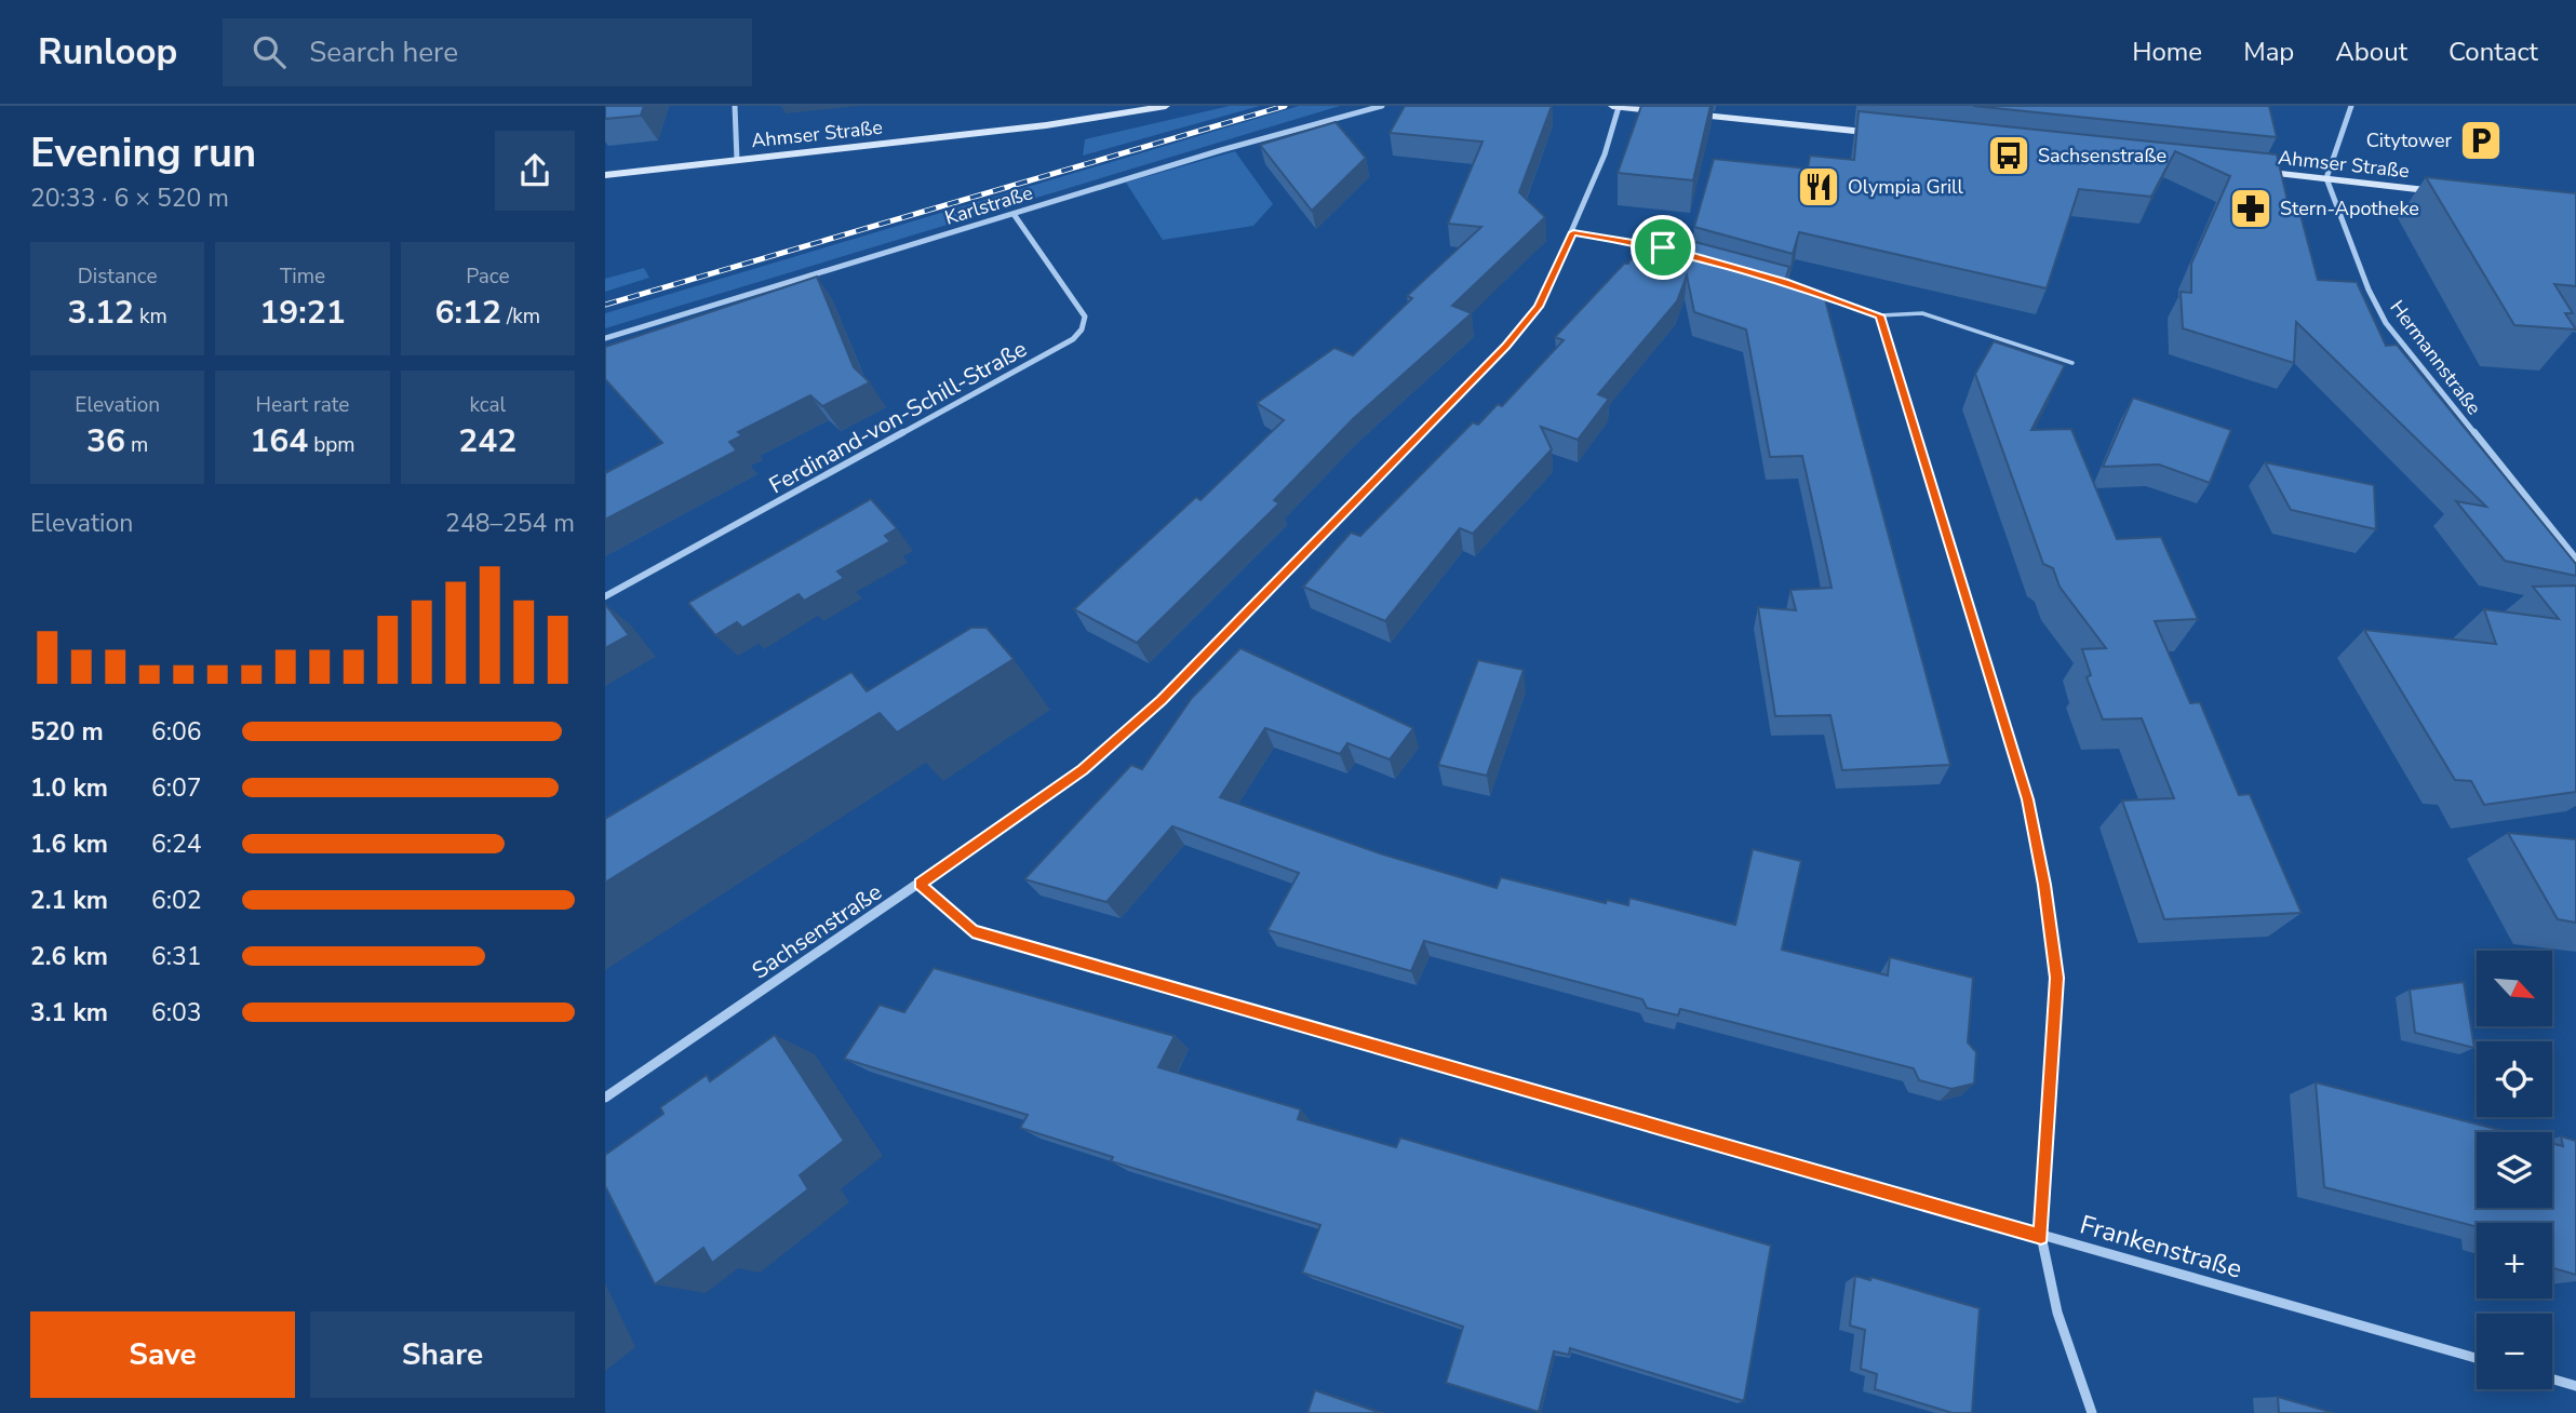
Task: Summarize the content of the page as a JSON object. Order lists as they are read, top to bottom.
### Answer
{
  "streets": {
    "street": [
      "Ahmser Straße",
      "Karlstraße",
      "Hermannstraße",
      "Ferdinand-von-Schill-Straße",
      "Sachsenstraße",
      "Frankenstraße"
    ]
  },
  "crossings": [
    ["Ahmser Straße", "Hermannstraße"],
    ["Karlstraße", "Ferdinand-von-Schill-Straße"],
    ["Sachsenstraße", "Frankenstraße"]
  ],
  "places": {
    "parking": ["Citytower"],
    "bus stop": ["Sachsenstraße"],
    "restaurant": ["Olympia Grill"],
    "pharmacy": ["Stern-Apotheke"]
  },
  "north": "bottom right",
  "page": {
    "header": "Runloop",
    "search": "Search here",
    "nav": [
      "Home",
      "Map",
      "About",
      "Contact"
    ],
    "heading": ["Evening run", "20:33 · 6 × 520 m"],
    "stats": [
      ["Distance", "3.12 km"],
      ["Time", "19:21"],
      ["Pace", "6:12 /km"],
      ["Elevation", "36 m"],
      ["Heart rate", "164 bpm"],
      ["kcal", "242"]
    ],
    "chart": ["Elevation", "248–254 m"],
    "list": [
      {
        "name": "520 m",
        "note": "6:06"
      },
      {
        "name": "1.0 km",
        "note": "6:07"
      },
      {
        "name": "1.6 km",
        "note": "6:24"
      },
      {
        "name": "2.1 km",
        "note": "6:02"
      },
      {
        "name": "2.6 km",
        "note": "6:31"
      },
      {
        "name": "3.1 km",
        "note": "6:03"
      }
    ],
    "map_buttons": ["+", "−"],
    "buttons": ["Save", "Share"]
  }
}
